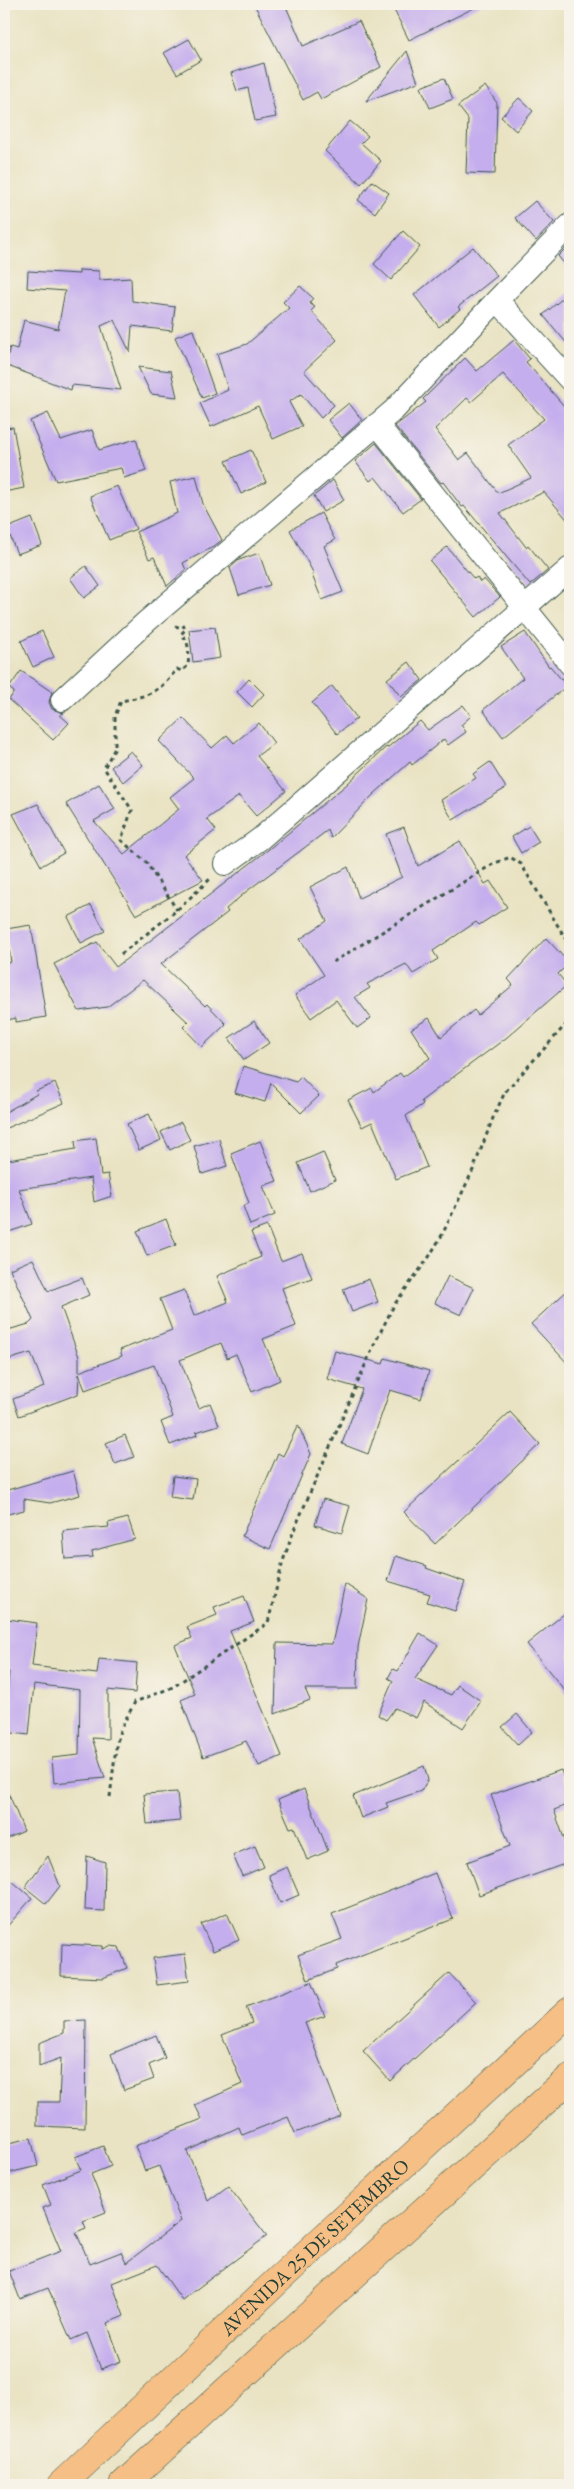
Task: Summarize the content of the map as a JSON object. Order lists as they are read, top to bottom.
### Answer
{
  "streets": {
    "highway": ["AVENIDA 25 DE SETEMBRO"]
  }
}
